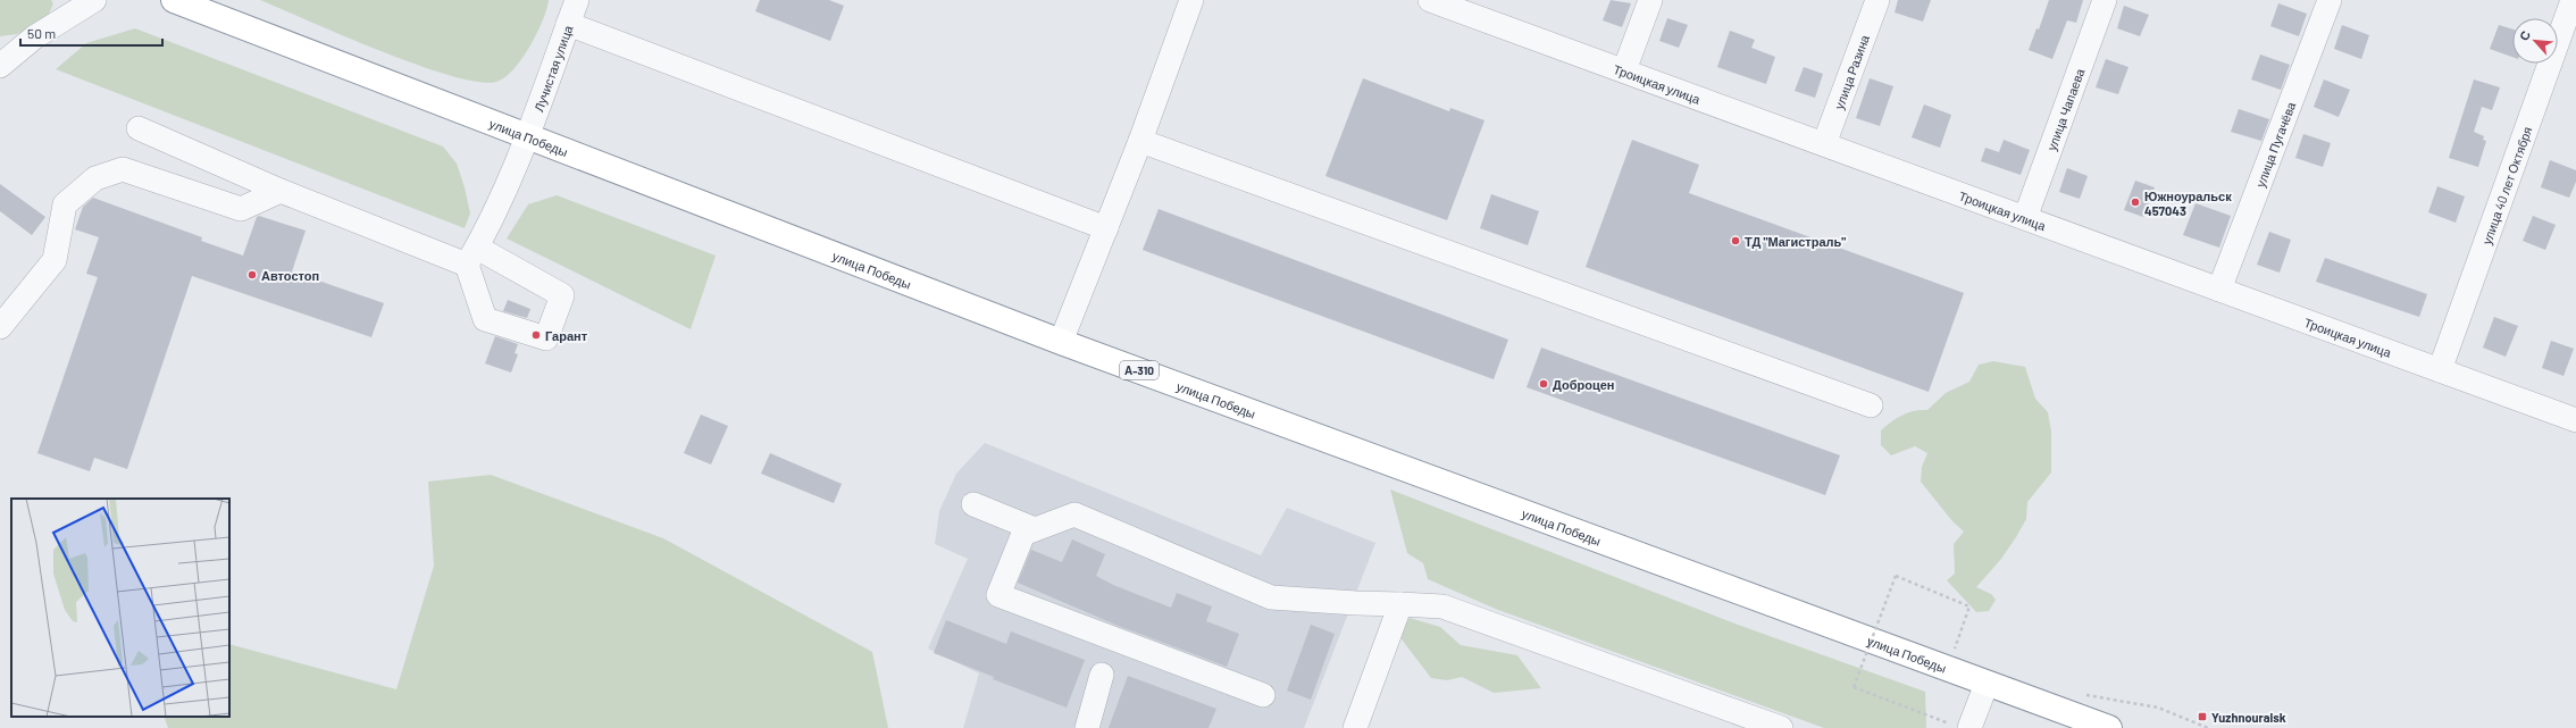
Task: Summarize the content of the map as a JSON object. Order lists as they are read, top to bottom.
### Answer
{
  "streets": {
    "highway": ["улица Победы", "А-310"],
    "street": [
      "Лучистая улица",
      "улица Разина",
      "Троицкая улица",
      "улица Чапаева",
      "улица Пугачёва",
      "улица 40 лет Октября"
    ]
  },
  "crossings": [
    ["Лучистая улица", "улица Победы"],
    ["улица Разина", "Троицкая улица"],
    ["Троицкая улица", "улица Чапаева"],
    ["Троицкая улица", "улица Пугачёва"],
    ["Троицкая улица", "улица 40 лет Октября"]
  ],
  "places": {
    "other": [
      "Южноуральск 457043",
      "ТД \"Магистраль\"",
      "Автостоп",
      "Гарант",
      "Доброцен"
    ],
    "transit": ["Yuzhnouralsk"]
  },
  "scale_bar": "50 m",
  "north": "top left"
}
